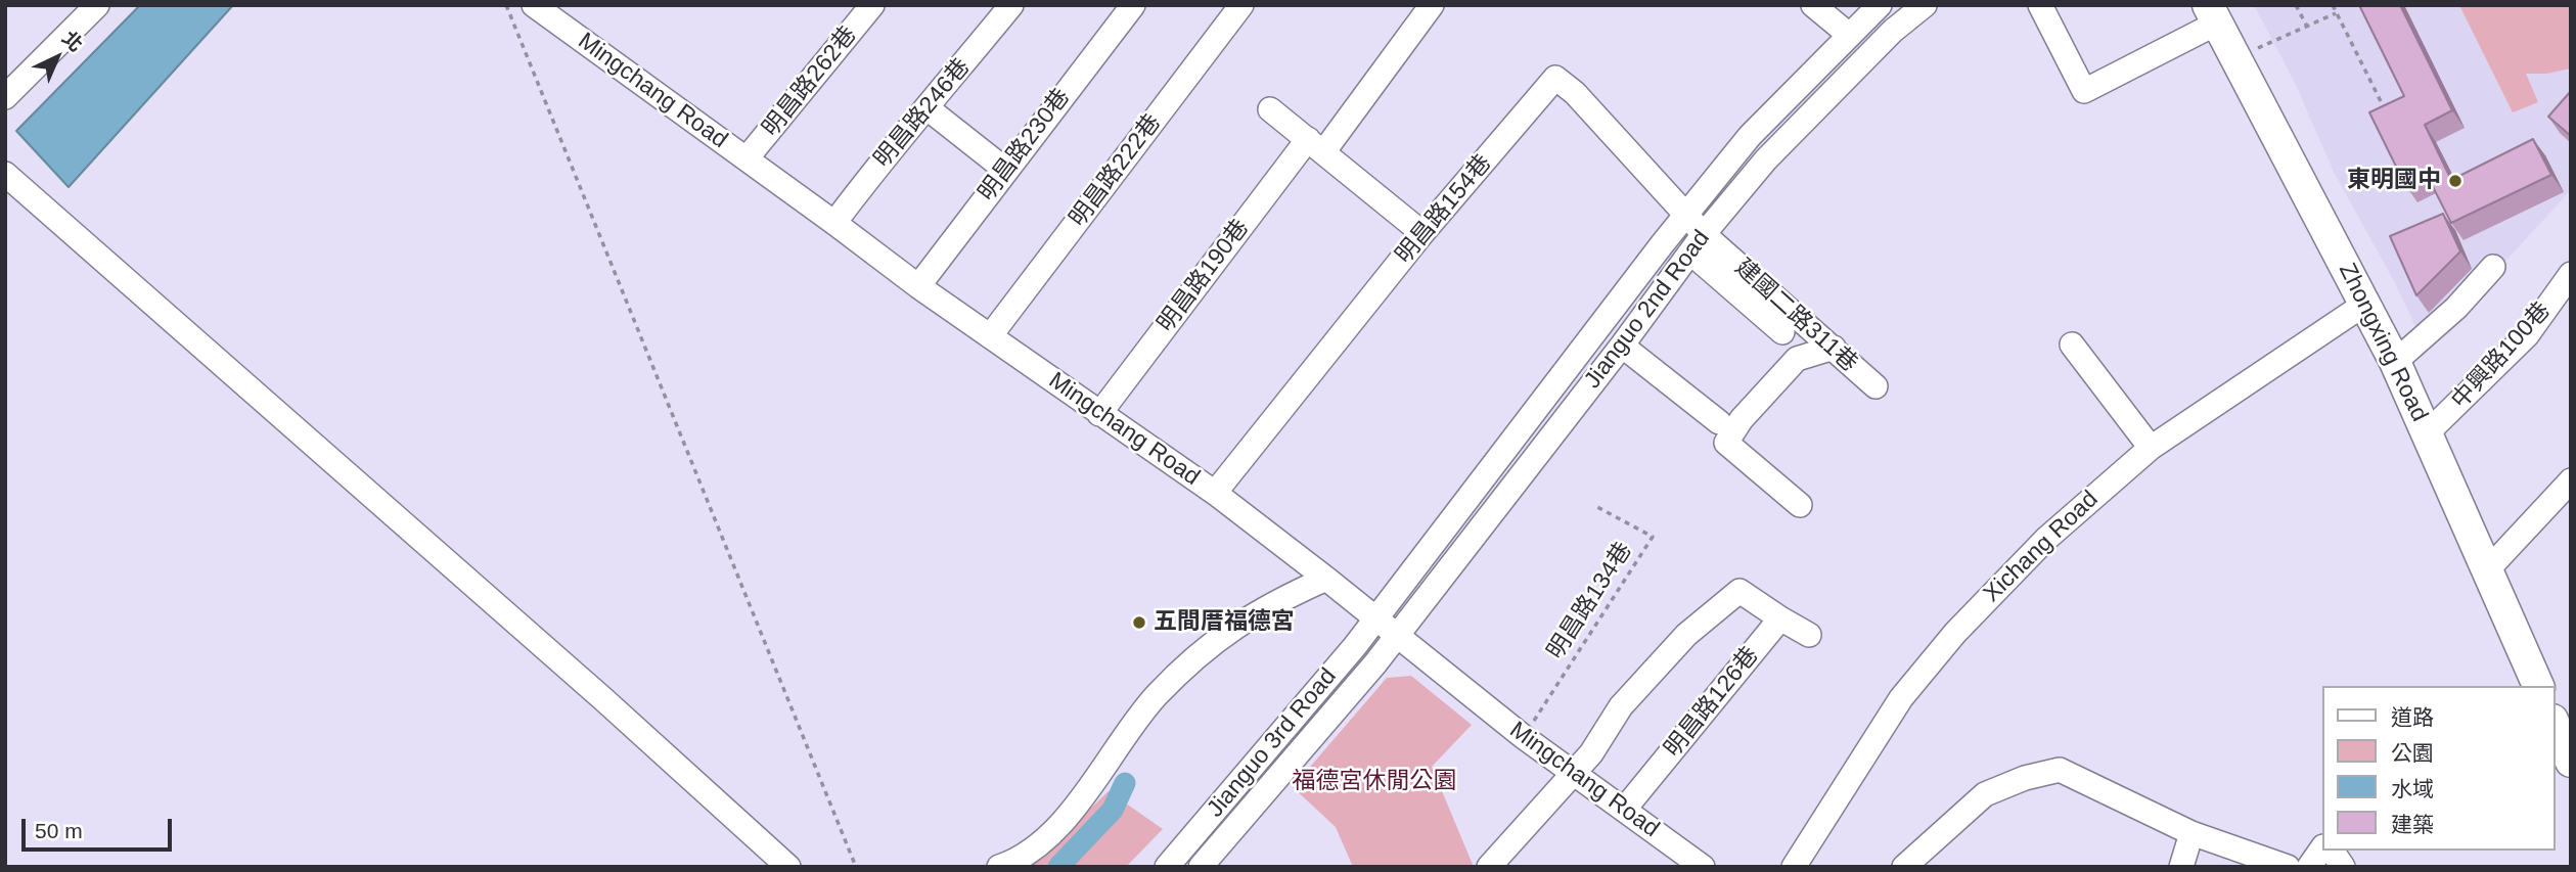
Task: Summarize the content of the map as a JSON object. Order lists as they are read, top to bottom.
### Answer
{
  "streets": {
    "main road": ["Zhongxing Road"],
    "street": [
      "明昌路262巷",
      "Mingchang Road",
      "明昌路246巷",
      "明昌路230巷",
      "明昌路222巷",
      "明昌路154巷",
      "明昌路190巷",
      "Jianguo 2nd Road",
      "建國二路311巷",
      "中興路100巷",
      "Xichang Road",
      "明昌路126巷",
      "Jianguo 3rd Road"
    ],
    "path": ["明昌路134巷"]
  },
  "crossings": [
    ["明昌路262巷", "Mingchang Road"],
    ["Mingchang Road", "明昌路246巷"],
    ["Mingchang Road", "明昌路230巷"],
    ["Mingchang Road", "明昌路222巷"],
    ["Mingchang Road", "明昌路154巷"],
    ["Mingchang Road", "明昌路190巷"],
    ["Mingchang Road", "Jianguo 2nd Road"],
    ["Mingchang Road", "明昌路134巷"],
    ["Mingchang Road", "明昌路126巷"],
    ["Mingchang Road", "Jianguo 3rd Road"],
    ["明昌路154巷", "Jianguo 2nd Road"],
    ["明昌路154巷", "建國二路311巷"],
    ["Jianguo 2nd Road", "建國二路311巷"],
    ["Jianguo 2nd Road", "Jianguo 3rd Road"],
    ["Zhongxing Road", "中興路100巷"],
    ["Zhongxing Road", "Xichang Road"]
  ],
  "parks": ["福德宮休閒公園"],
  "places": ["東明國中", "五間厝福德宮"],
  "legend": [
    "道路",
    "公園",
    "水域",
    "建築"
  ],
  "scale_bar": "50 m",
  "north": "top right"
}
